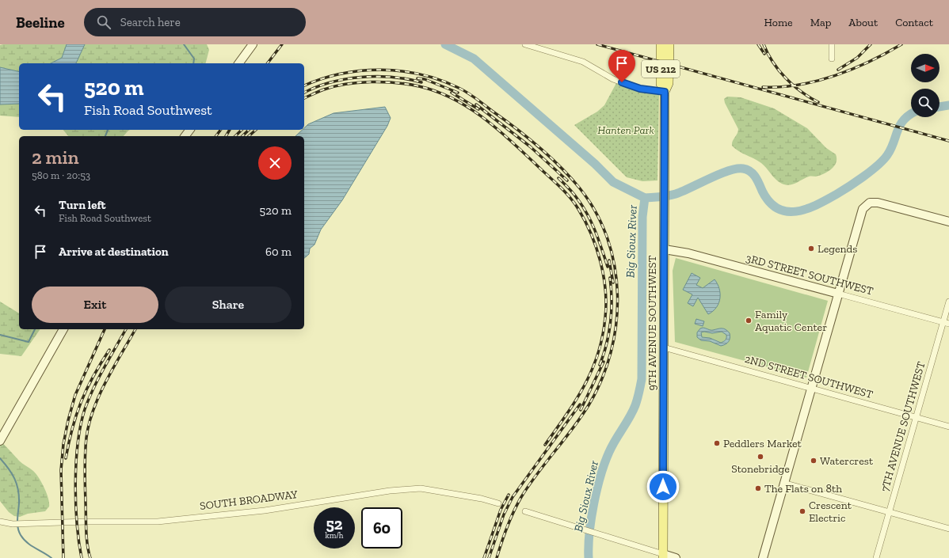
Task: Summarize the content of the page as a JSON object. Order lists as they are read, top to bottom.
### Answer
{
  "streets": {
    "main road": ["US 212", "9TH AVENUE SOUTHWEST"],
    "street": [
      "3RD STREET SOUTHWEST",
      "2ND STREET SOUTHWEST",
      "7TH AVENUE SOUTHWEST",
      "SOUTH BROADWAY"
    ]
  },
  "crossings": [
    ["3RD STREET SOUTHWEST", "9TH AVENUE SOUTHWEST"],
    ["3RD STREET SOUTHWEST", "7TH AVENUE SOUTHWEST"],
    ["9TH AVENUE SOUTHWEST", "2ND STREET SOUTHWEST"],
    ["2ND STREET SOUTHWEST", "7TH AVENUE SOUTHWEST"]
  ],
  "water": ["Big Sioux River"],
  "parks": ["Hanten Park"],
  "places": [
    "Legends",
    "Family Aquatic Center",
    "Peddlers Market",
    "Stonebridge",
    "Watercrest",
    "The Flats on 8th",
    "Crescent Electric"
  ],
  "north": "right",
  "page": {
    "header": "Beeline",
    "search": "Search here",
    "nav": [
      "Home",
      "Map",
      "About",
      "Contact"
    ],
    "turn": ["520 m", "Fish Road Southwest"],
    "heading": ["2 min", "580 m · 20:53"],
    "list": [
      {
        "name": "Turn left",
        "note": "Fish Road Southwest",
        "value": "520 m"
      },
      {
        "name": "Arrive at destination",
        "value": "60 m"
      }
    ],
    "buttons": ["Exit", "Share"],
    "speed": "52 km/h",
    "limit": "60"
  }
}
